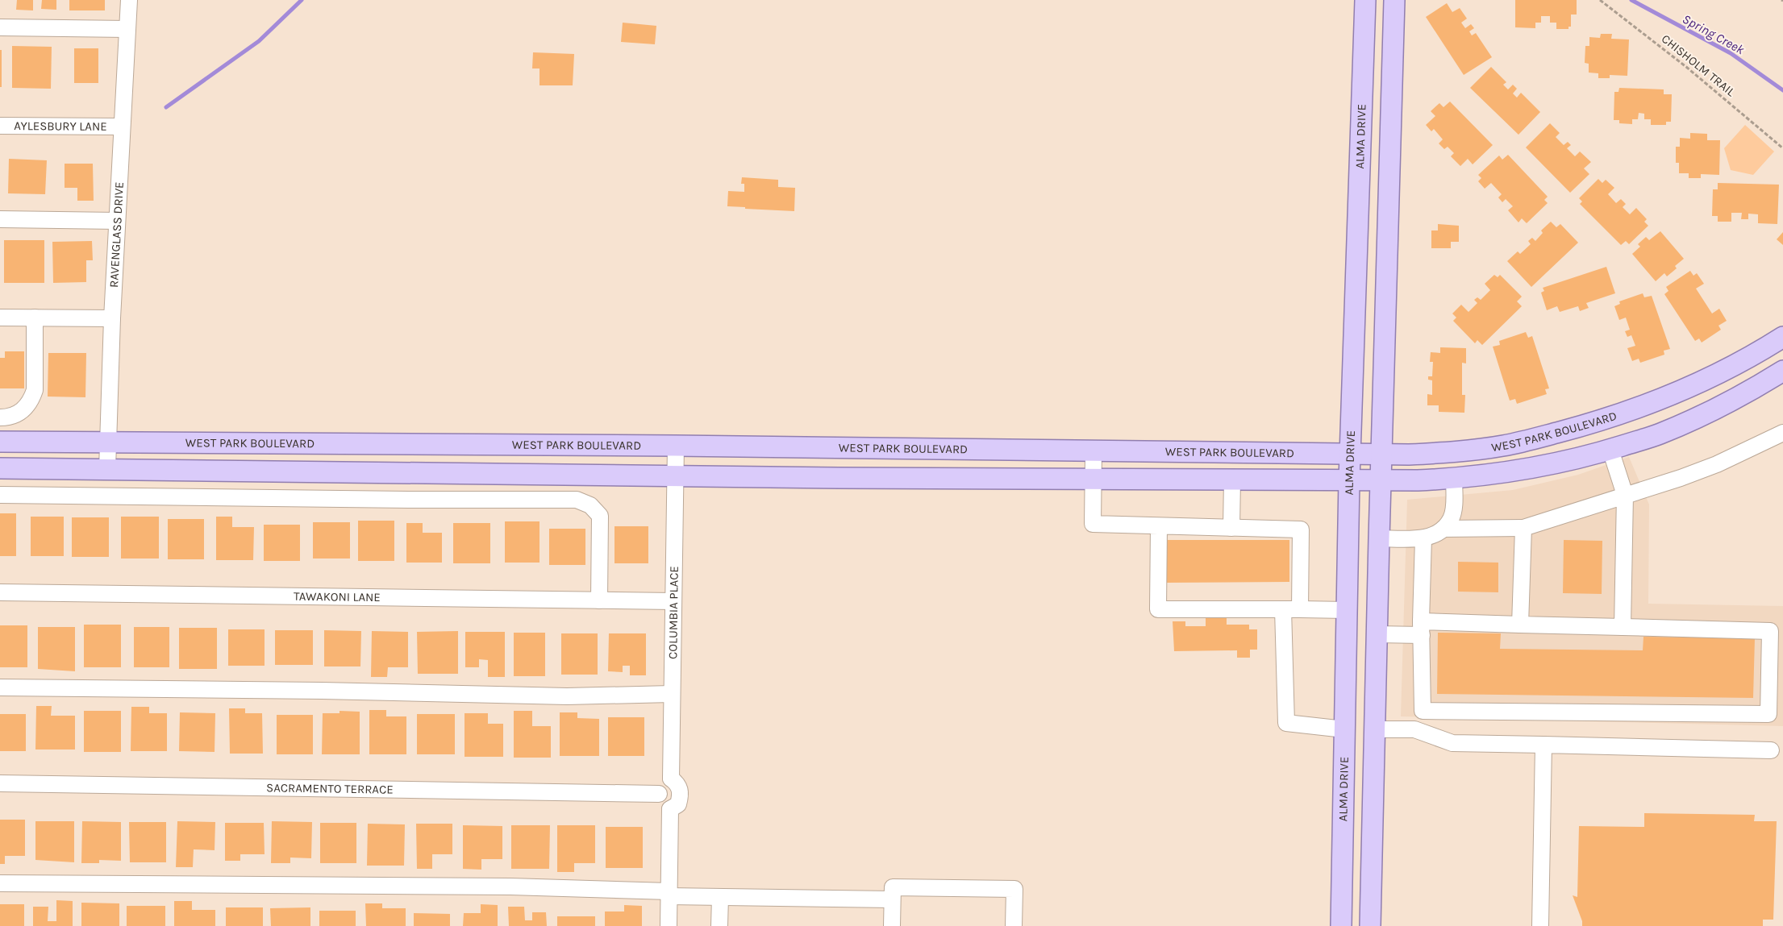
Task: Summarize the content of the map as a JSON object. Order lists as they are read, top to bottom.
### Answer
{
  "streets": {
    "main road": ["ALMA DRIVE", "WEST PARK BOULEVARD"],
    "street": [
      "AYLESBURY LANE",
      "RAVENGLASS DRIVE",
      "TAWAKONI LANE",
      "COLUMBIA PLACE",
      "SACRAMENTO TERRACE"
    ],
    "path": ["CHISHOLM TRAIL"]
  },
  "crossings": [
    ["AYLESBURY LANE", "RAVENGLASS DRIVE"],
    ["ALMA DRIVE", "WEST PARK BOULEVARD"],
    ["RAVENGLASS DRIVE", "WEST PARK BOULEVARD"],
    ["WEST PARK BOULEVARD", "COLUMBIA PLACE"],
    ["TAWAKONI LANE", "COLUMBIA PLACE"],
    ["COLUMBIA PLACE", "SACRAMENTO TERRACE"]
  ],
  "water": ["Spring Creek"]
}
